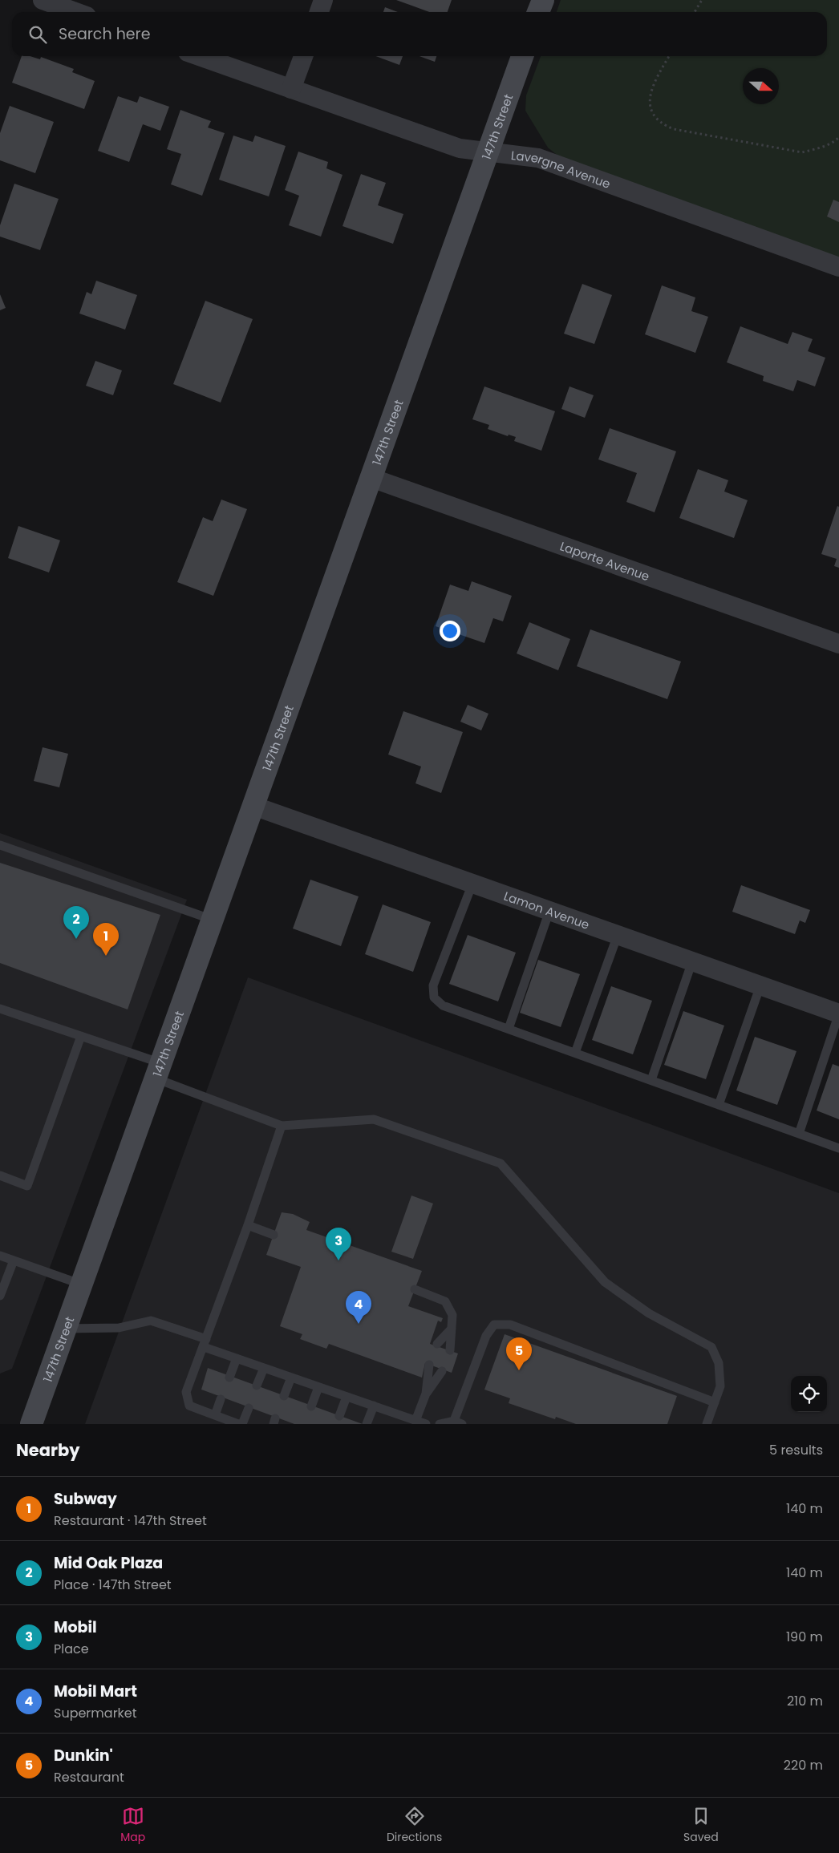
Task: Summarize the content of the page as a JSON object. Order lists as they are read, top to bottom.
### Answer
{
  "streets": {
    "main road": ["147th Street"],
    "street": ["Lavergne Avenue", "Laporte Avenue", "Lamon Avenue"]
  },
  "crossings": [
    ["147th Street", "Lavergne Avenue"],
    ["147th Street", "Laporte Avenue"],
    ["147th Street", "Lamon Avenue"]
  ],
  "north": "right",
  "page": {
    "search": "Search here",
    "pins": [
      "2",
      "1",
      "3",
      "4",
      "5"
    ],
    "heading": ["Nearby", "5 results"],
    "list": [
      {
        "mark": "1",
        "name": "Subway",
        "note": "Restaurant · 147th Street",
        "value": "140 m"
      },
      {
        "mark": "2",
        "name": "Mid Oak Plaza",
        "note": "Place · 147th Street",
        "value": "140 m"
      },
      {
        "mark": "3",
        "name": "Mobil",
        "note": "Place",
        "value": "190 m"
      },
      {
        "mark": "4",
        "name": "Mobil Mart",
        "note": "Supermarket",
        "value": "210 m"
      },
      {
        "mark": "5",
        "name": "Dunkin'",
        "note": "Restaurant",
        "value": "220 m"
      }
    ],
    "nav": ["Map", "Directions", "Saved"]
  }
}
